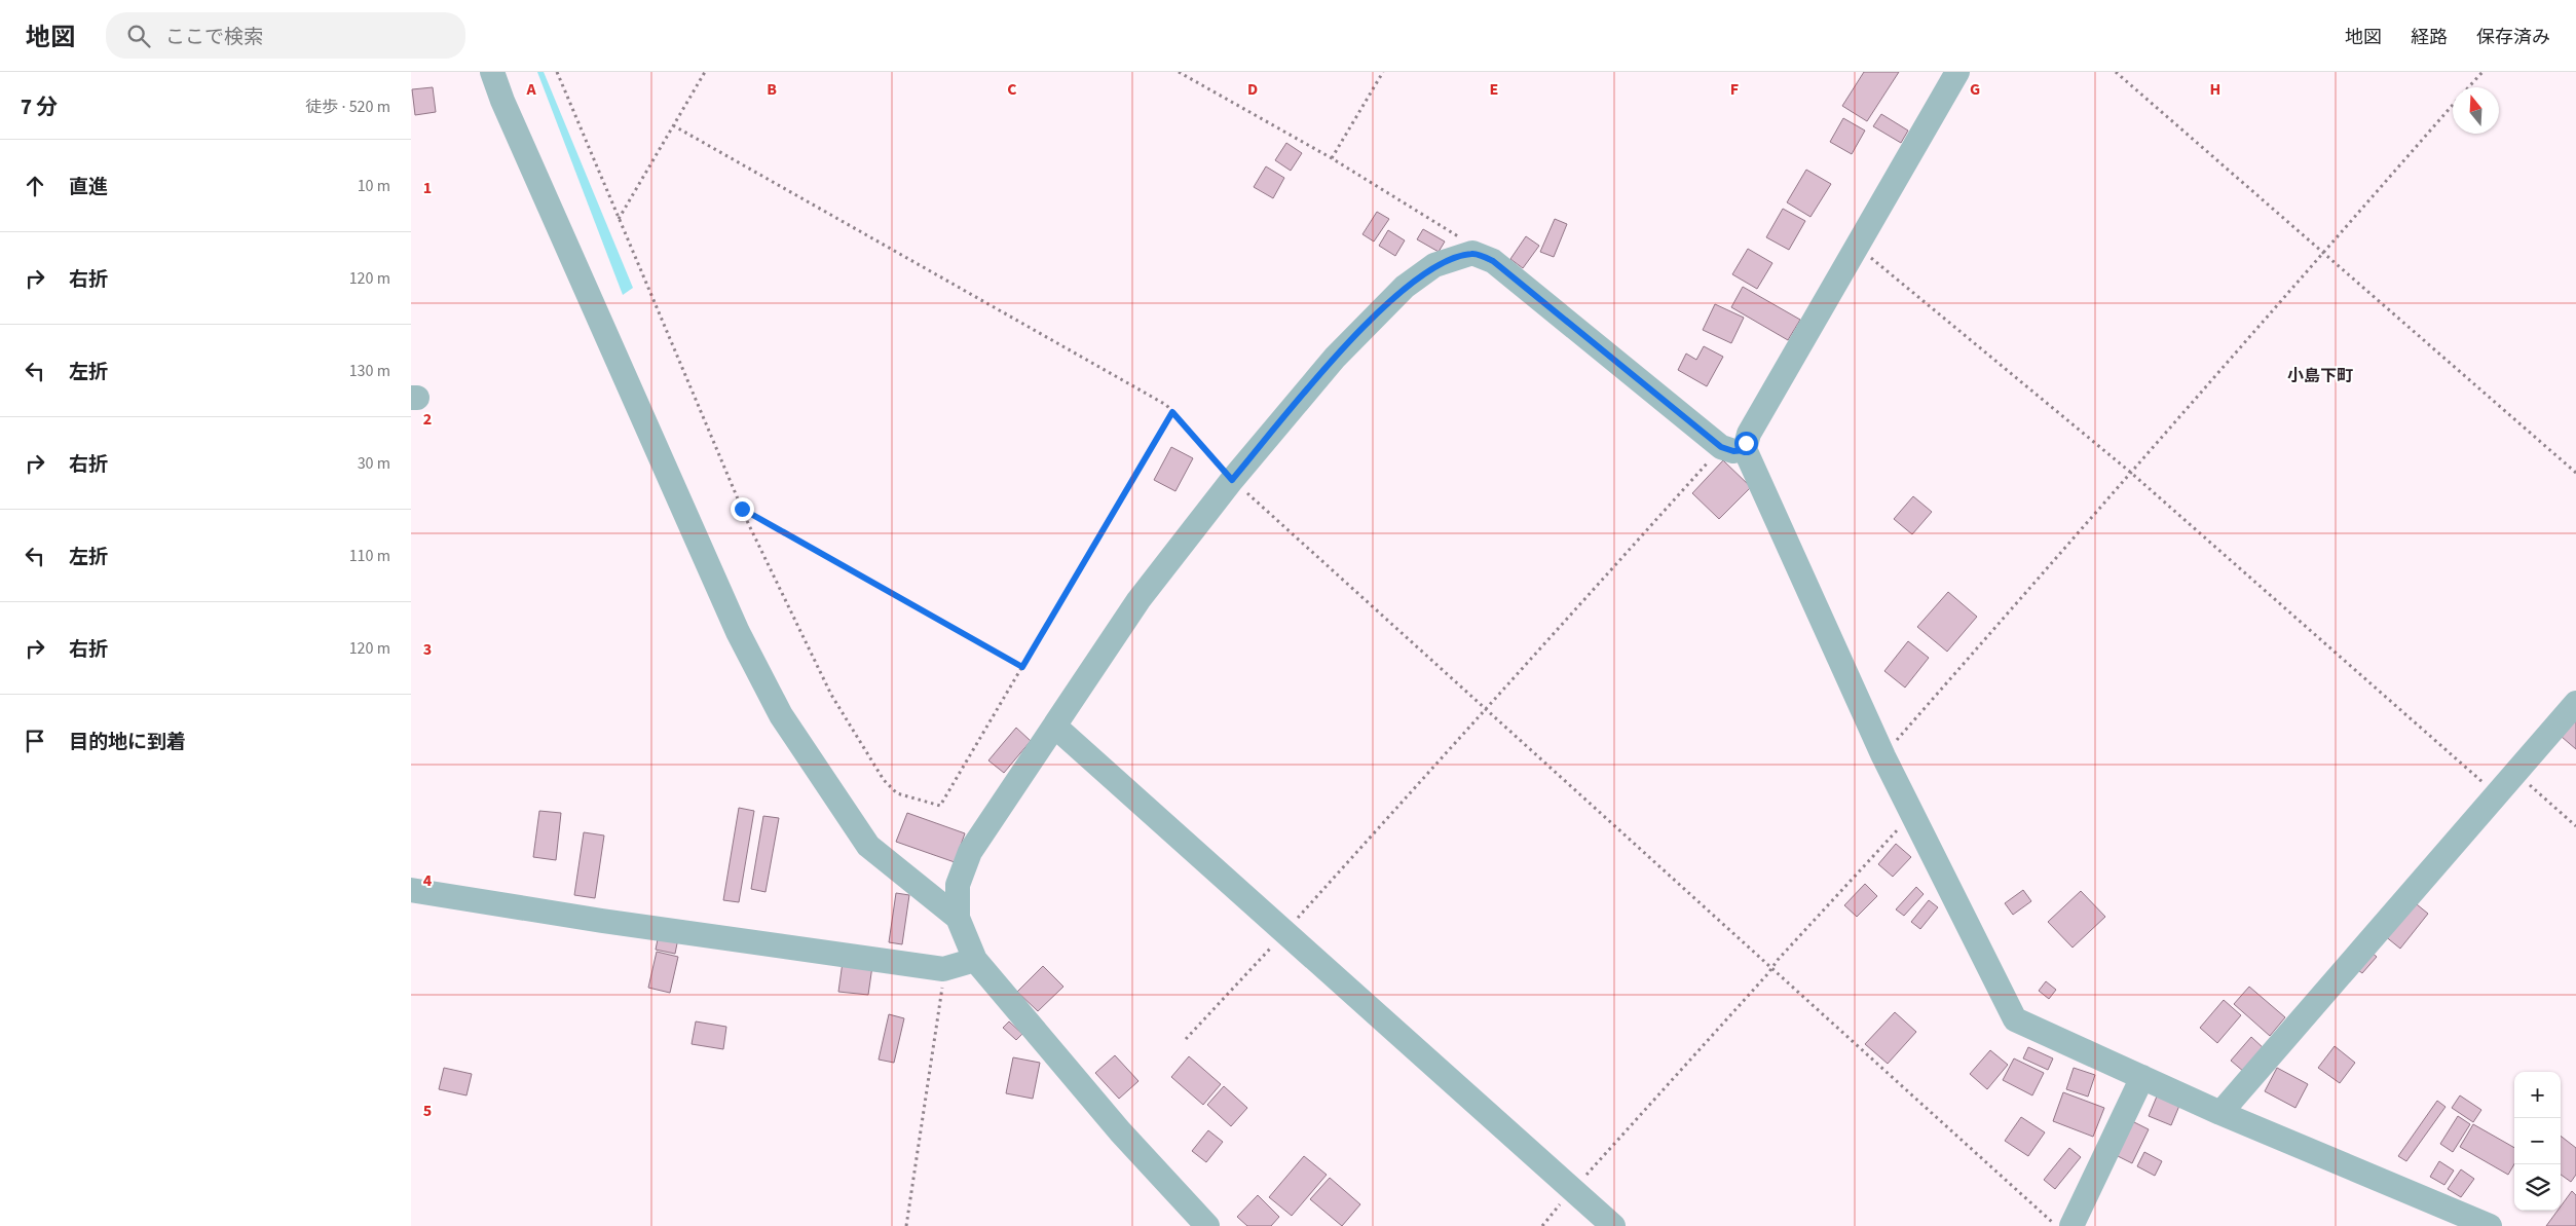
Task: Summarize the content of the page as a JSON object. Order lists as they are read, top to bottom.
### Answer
{
  "districts": ["小島下町"],
  "north": "top",
  "page": {
    "header": "地図",
    "search": "ここで検索",
    "nav": ["地図", "経路", "保存済み"],
    "heading": ["7 分", "徒歩 · 520 m"],
    "list": [
      ["直進", "10 m"],
      ["右折", "120 m"],
      ["左折", "130 m"],
      ["右折", "30 m"],
      ["左折", "110 m"],
      ["右折", "120 m"],
      "目的地に到着"
    ],
    "map_buttons": ["+", "−"]
  },
  "grid": {
    "columns": [
      "A",
      "B",
      "C",
      "D",
      "E",
      "F",
      "G",
      "H"
    ],
    "rows": [
      "1",
      "2",
      "3",
      "4",
      "5"
    ]
  }
}
